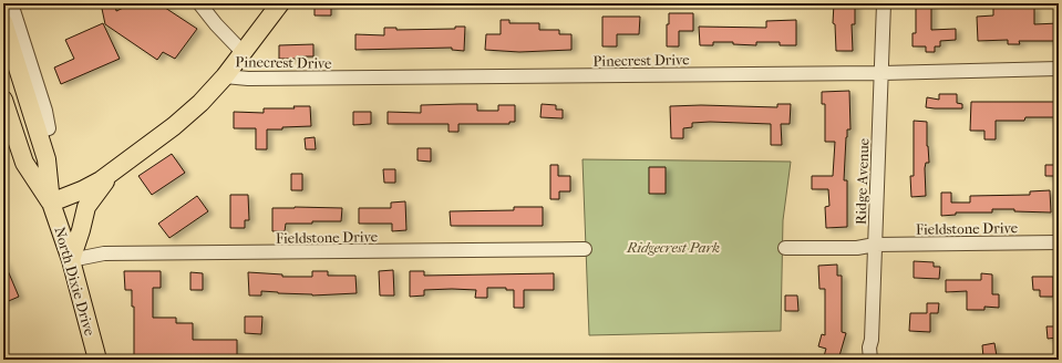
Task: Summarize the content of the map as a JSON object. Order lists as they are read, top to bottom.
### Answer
{
  "streets": {
    "main road": ["North Dixie Drive"],
    "street": ["Pinecrest Drive", "Ridge Avenue", "Fieldstone Drive"]
  },
  "crossings": [
    ["Pinecrest Drive", "Ridge Avenue"],
    ["Ridge Avenue", "Fieldstone Drive"],
    ["Fieldstone Drive", "North Dixie Drive"]
  ],
  "parks": ["Ridgecrest Park"]
}
